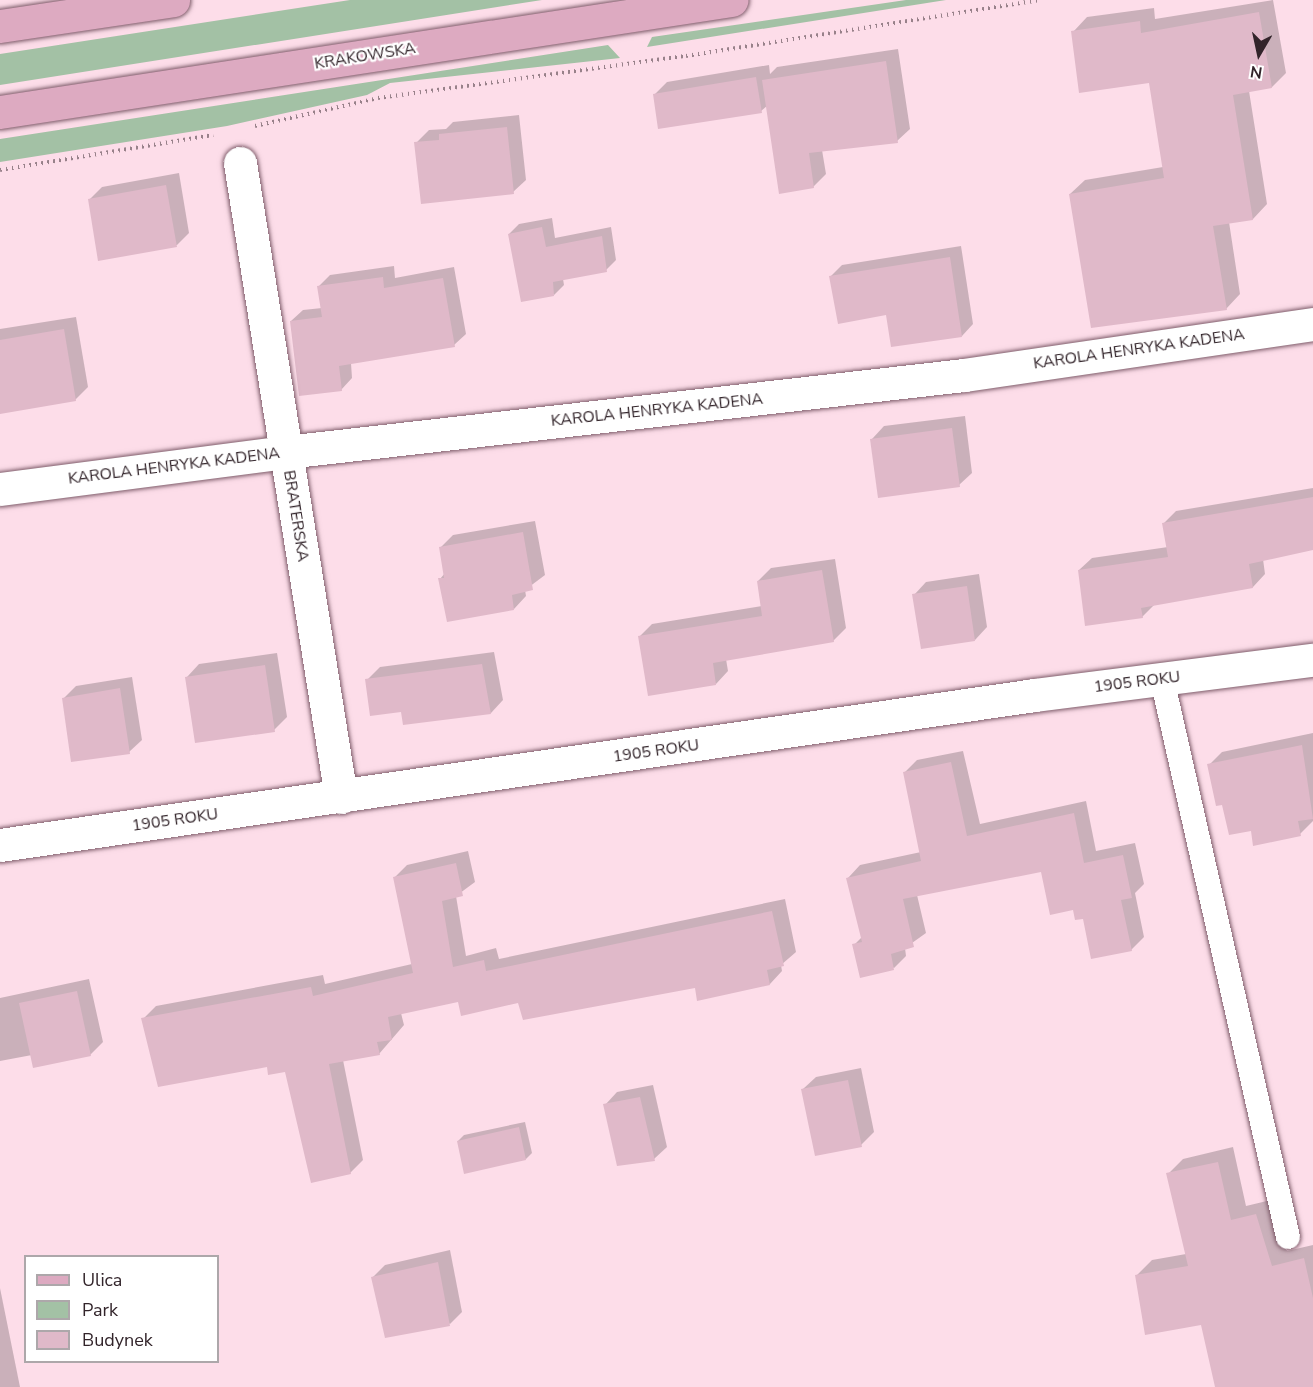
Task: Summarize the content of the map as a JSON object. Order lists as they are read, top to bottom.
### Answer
{
  "streets": {
    "main road": ["KRAKOWSKA"],
    "street": ["KAROLA HENRYKA KADENA", "BRATERSKA", "1905 ROKU"]
  },
  "crossings": [
    ["KAROLA HENRYKA KADENA", "BRATERSKA"],
    ["BRATERSKA", "1905 ROKU"]
  ],
  "legend": ["Ulica", "Park", "Budynek"],
  "north": "bottom"
}
